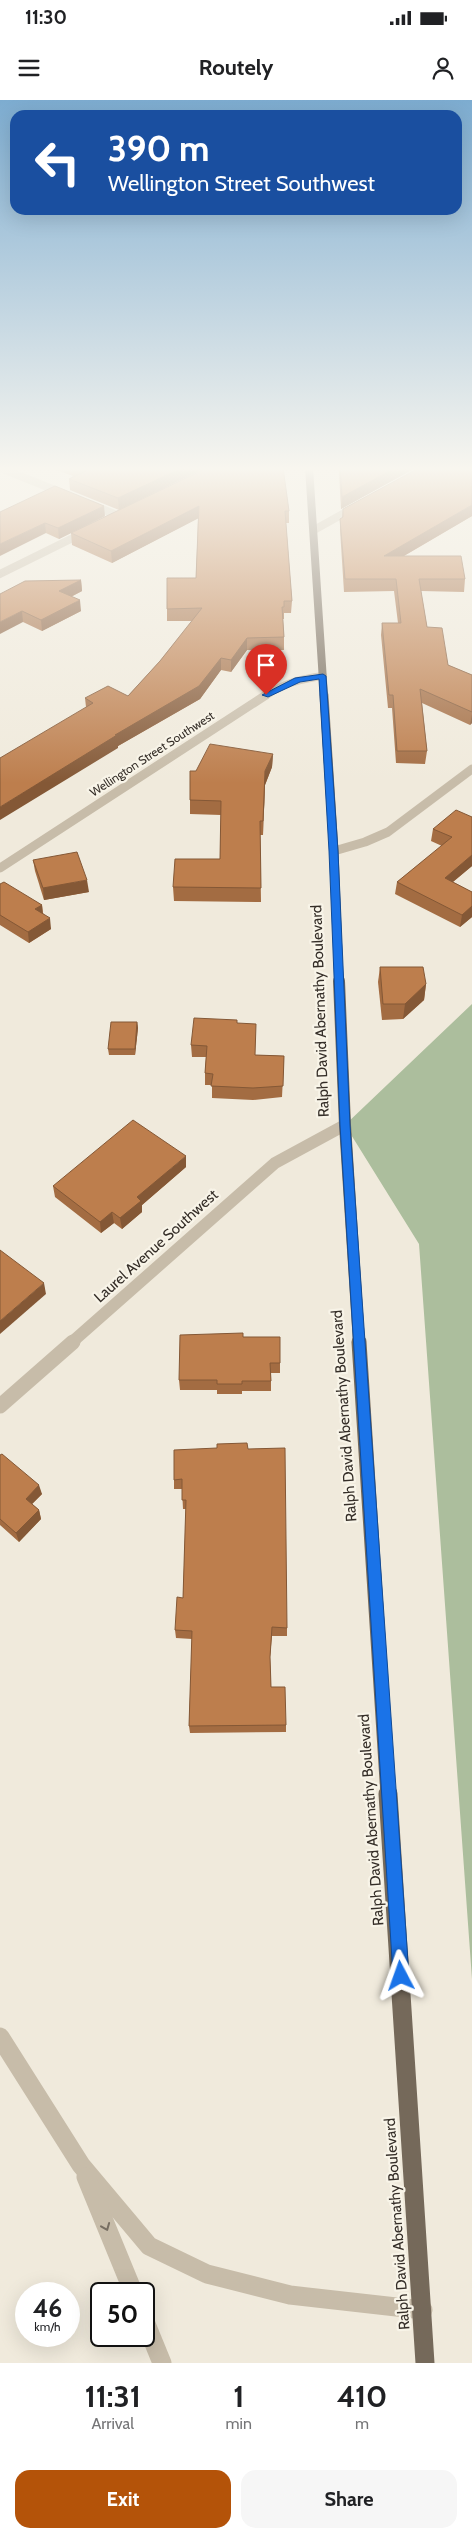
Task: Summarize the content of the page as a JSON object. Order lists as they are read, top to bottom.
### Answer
{
  "streets": {
    "main road": ["Ralph David Abernathy Boulevard"],
    "street": ["Wellington Street Southwest", "Laurel Avenue Southwest"]
  },
  "crossings": [
    ["Wellington Street Southwest", "Ralph David Abernathy Boulevard"],
    ["Ralph David Abernathy Boulevard", "Laurel Avenue Southwest"]
  ],
  "page": {
    "status": "11:30",
    "header": "Routely",
    "turn": ["390 m", "Wellington Street Southwest"],
    "speed": "46 km/h",
    "limit": "50",
    "eta": [
      "11:31",
      "Arrival",
      "1",
      "min",
      "410",
      "m"
    ],
    "buttons": ["Exit", "Share"]
  }
}
